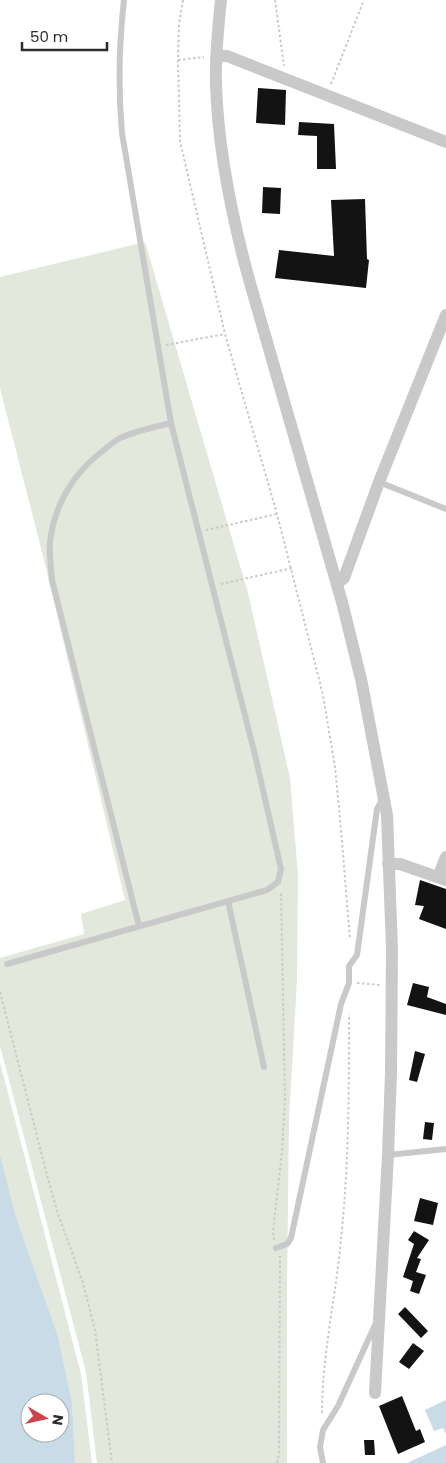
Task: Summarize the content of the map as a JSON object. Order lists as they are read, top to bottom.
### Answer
{
  "scale_bar": "50 m",
  "north": "right"
}
